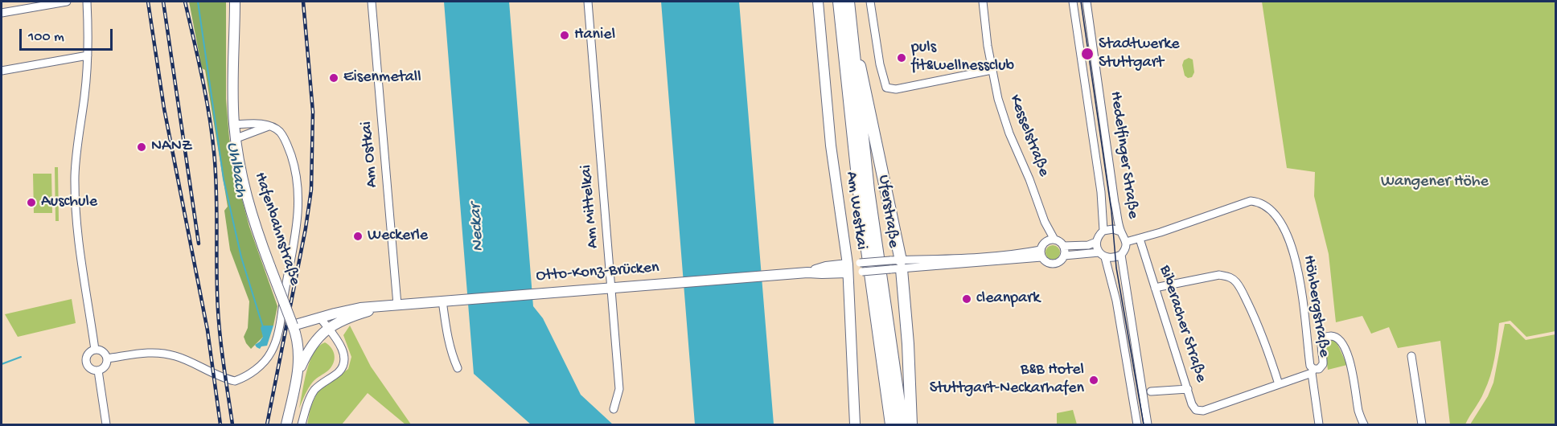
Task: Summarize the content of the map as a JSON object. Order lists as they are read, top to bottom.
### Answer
{
  "streets": {
    "highway": ["Uferstraße"],
    "main road": ["Am Westkai", "Hafenbahnstraße", "Otto-Konz-Brücken"],
    "street": [
      "Kesselstraße",
      "Am Ostkai",
      "Hedelfinger Straße",
      "Am Mittelkai",
      "Höhbergstraße",
      "Biberacher Straße"
    ]
  },
  "crossings": [
    ["Kesselstraße", "Otto-Konz-Brücken"],
    ["Am Ostkai", "Otto-Konz-Brücken"],
    ["Hedelfinger Straße", "Otto-Konz-Brücken"],
    ["Am Mittelkai", "Otto-Konz-Brücken"],
    ["Am Westkai", "Otto-Konz-Brücken"],
    ["Hafenbahnstraße", "Otto-Konz-Brücken"],
    ["Höhbergstraße", "Biberacher Straße"]
  ],
  "water": ["Uhlbach", "Neckar"],
  "parks": ["Wangener Höhe"],
  "places": [
    "Haniel",
    "Stadtwerke Stuttgart",
    "puls fit&wellnessclub",
    "Eisenmetall",
    "NANZ",
    "Auschule",
    "Weckerle",
    "cleanpark",
    "B&B Hotel Stuttgart-Neckarhafen"
  ],
  "scale_bar": "100 m"
}
